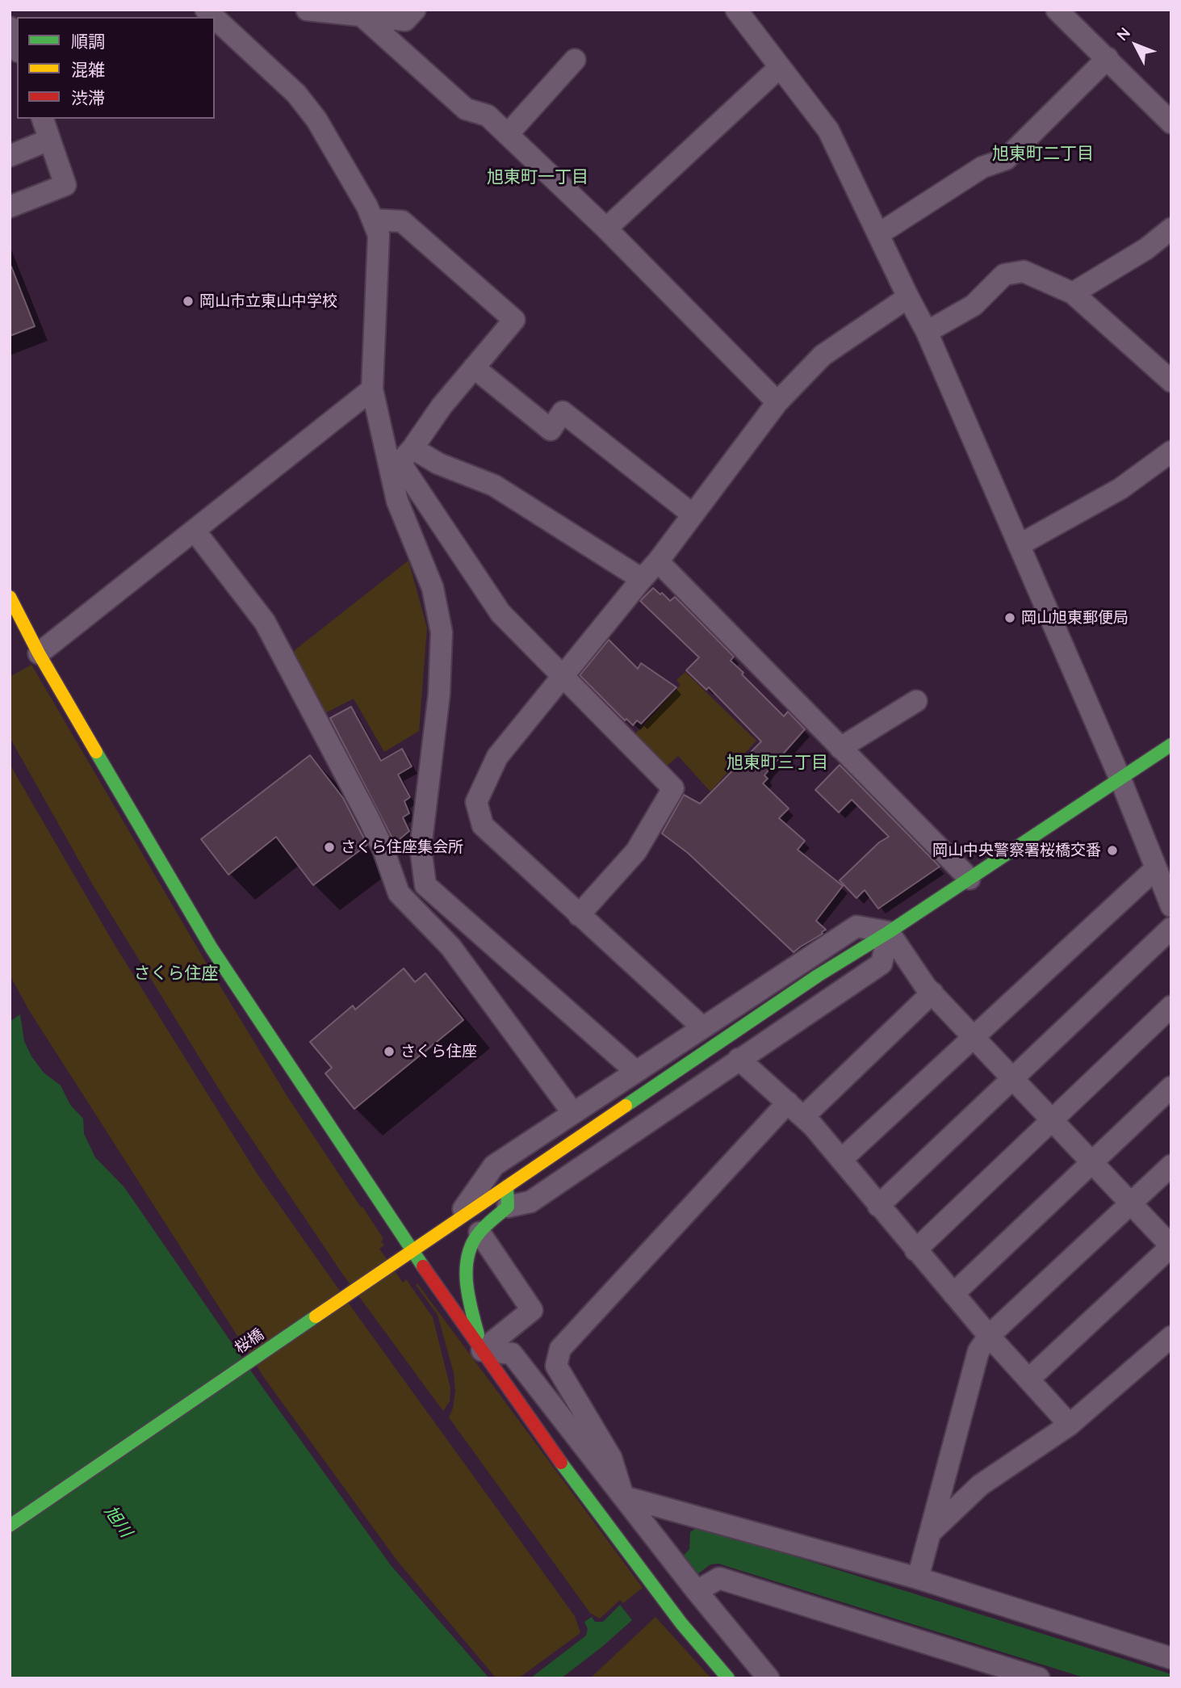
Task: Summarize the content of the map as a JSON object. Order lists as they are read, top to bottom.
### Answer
{
  "streets": {
    "street": ["桜橋"]
  },
  "districts": [
    "旭東町二丁目",
    "旭東町一丁目",
    "旭東町三丁目",
    "さくら住座"
  ],
  "water": ["旭川"],
  "places": [
    "岡山市立東山中学校",
    "岡山旭東郵便局",
    "さくら住座集会所",
    "岡山中央警察署桜橋交番",
    "さくら住座"
  ],
  "legend": ["順調", "混雑", "渋滞"],
  "north": "top left"
}
